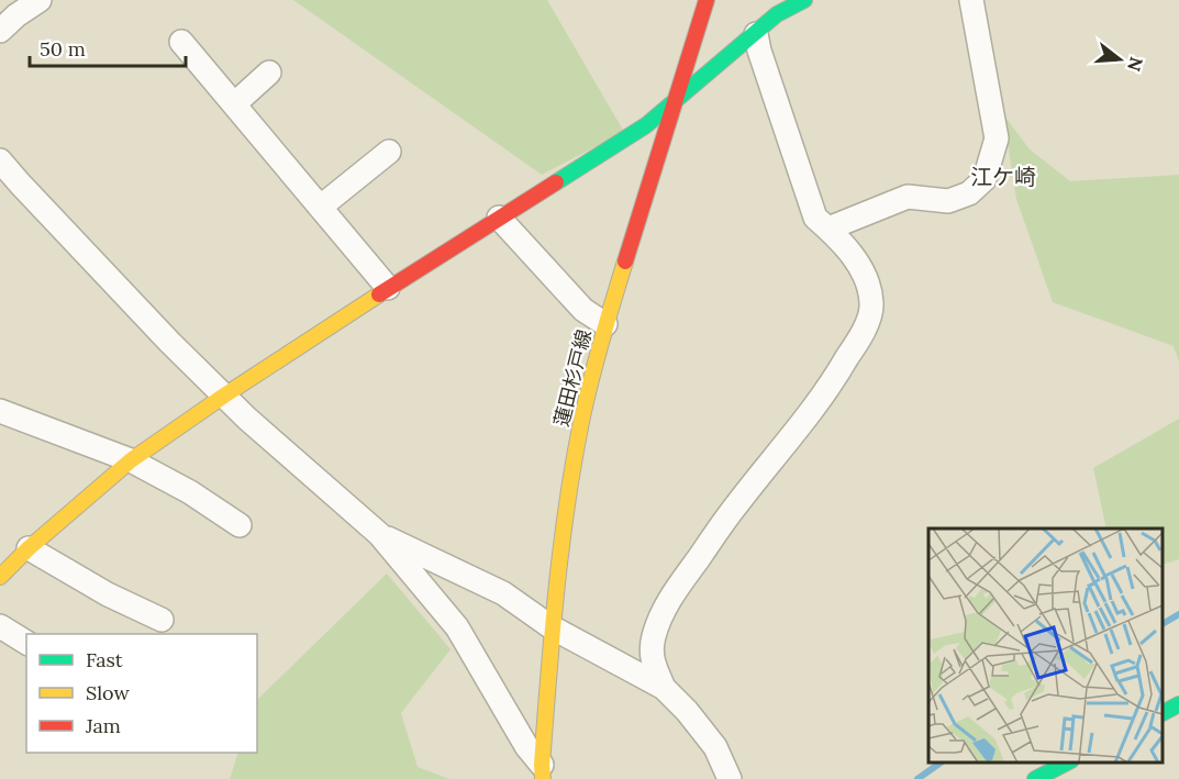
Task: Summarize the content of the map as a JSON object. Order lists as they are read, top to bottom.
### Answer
{
  "streets": {
    "street": ["蓮田杉戸線"]
  },
  "districts": ["江ケ崎"],
  "legend": ["Fast", "Slow", "Jam"],
  "scale_bar": "50 m",
  "north": "right"
}
